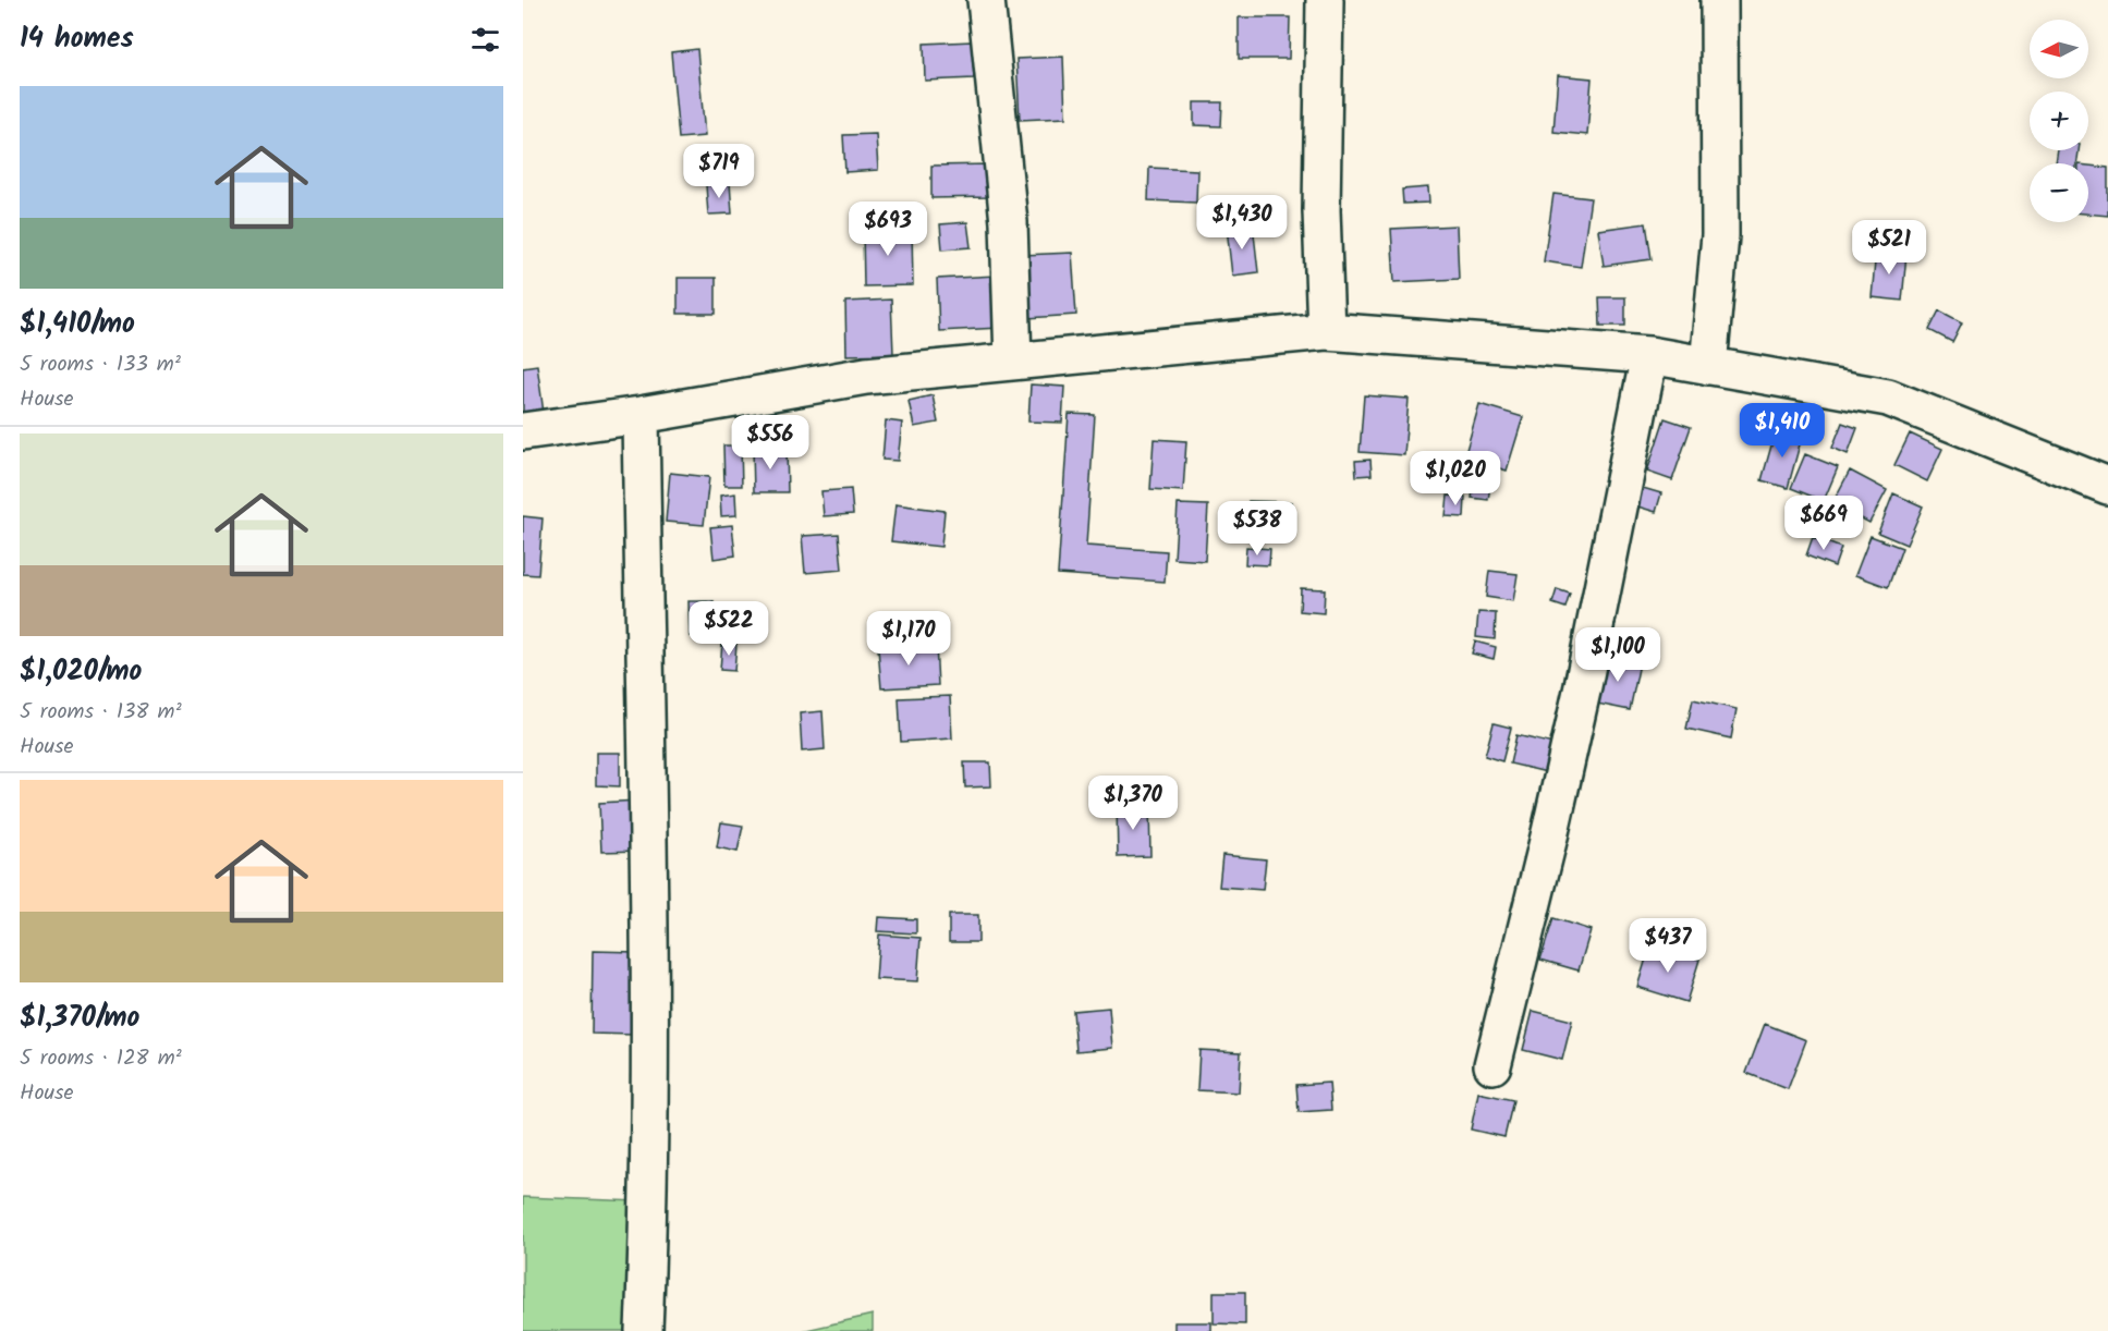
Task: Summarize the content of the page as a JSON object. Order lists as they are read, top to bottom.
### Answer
{
  "north": "left",
  "page": {
    "heading": "14 homes",
    "map_buttons": ["+", "−"],
    "list": [
      {
        "name": "$1,410/mo",
        "note": "5 rooms · 133 m² · House"
      },
      {
        "name": "$1,020/mo",
        "note": "5 rooms · 138 m² · House"
      },
      {
        "name": "$1,370/mo",
        "note": "5 rooms · 128 m² · House"
      }
    ],
    "price": [
      "$719",
      "$1,430",
      "$693",
      "$521",
      "$1,410",
      "$556",
      "$1,020",
      "$669",
      "$538",
      "$522",
      "$1,170",
      "$1,100",
      "$1,370",
      "$437"
    ]
  }
}
